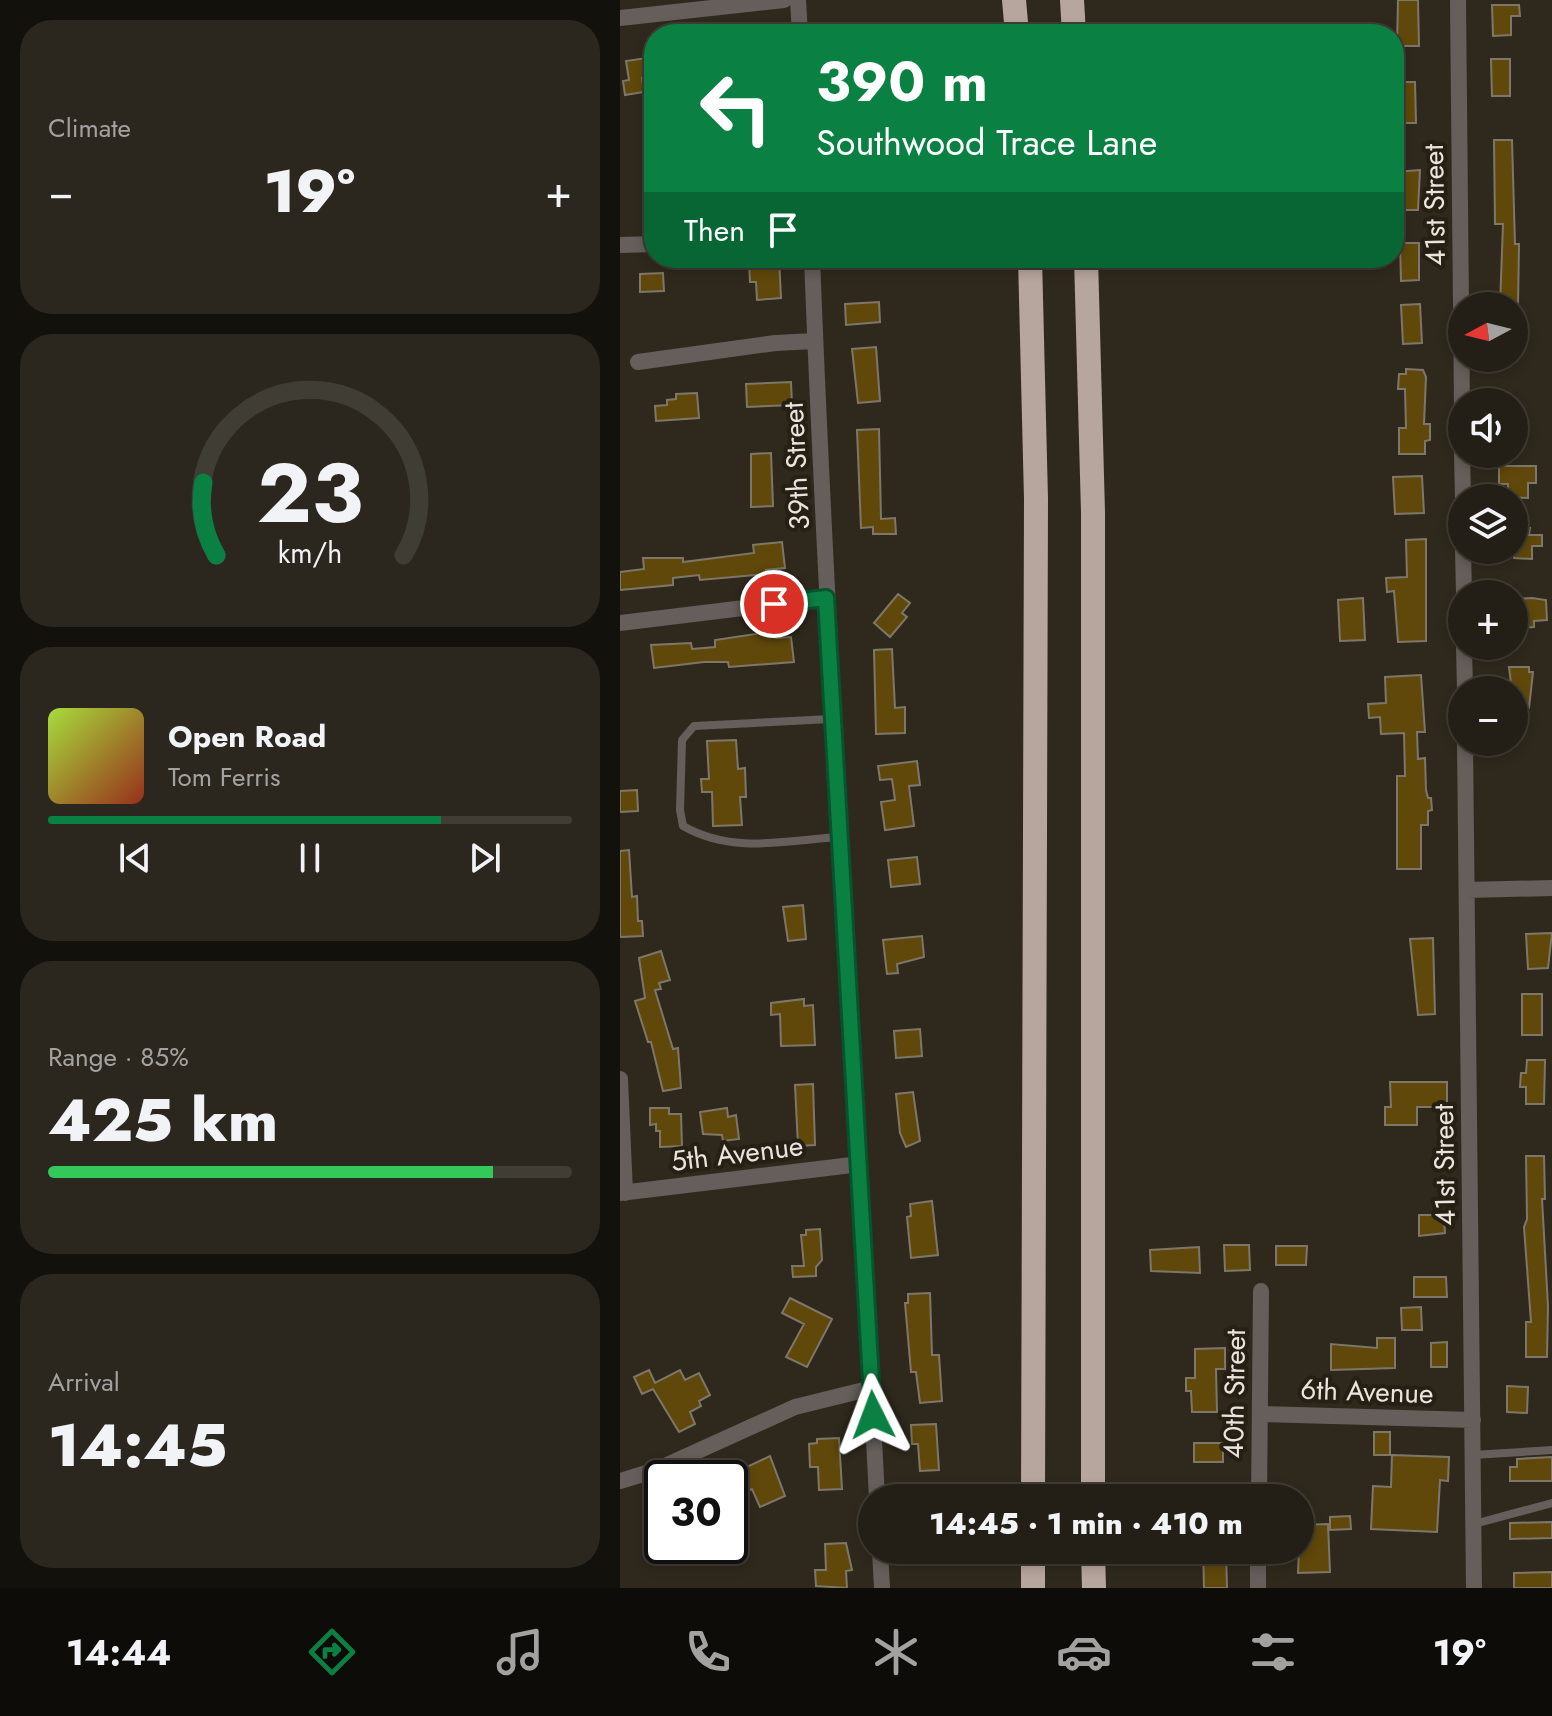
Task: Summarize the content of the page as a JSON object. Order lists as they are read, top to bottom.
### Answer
{
  "streets": {
    "street": [
      "41st Street",
      "39th Street",
      "5th Avenue",
      "6th Avenue",
      "40th Street"
    ]
  },
  "crossings": [
    ["41st Street", "6th Avenue"],
    ["39th Street", "5th Avenue"],
    ["6th Avenue", "40th Street"]
  ],
  "north": "left",
  "page": {
    "tile": [
      "Climate",
      ["Range · 85%", "425 km"],
      ["Arrival", "14:45"]
    ],
    "turn": ["390 m", "Southwood Trace Lane"],
    "heat": ["−", "19°", "+"],
    "then": "Then",
    "map_buttons": ["+", "−"],
    "song": ["Open Road", "Tom Ferris"],
    "limit": "30",
    "trip": "14:45 · 1 min · 410 m",
    "tabs": ["14:44", "19°"],
    "gauge": ["23", "km/h"]
  }
}
